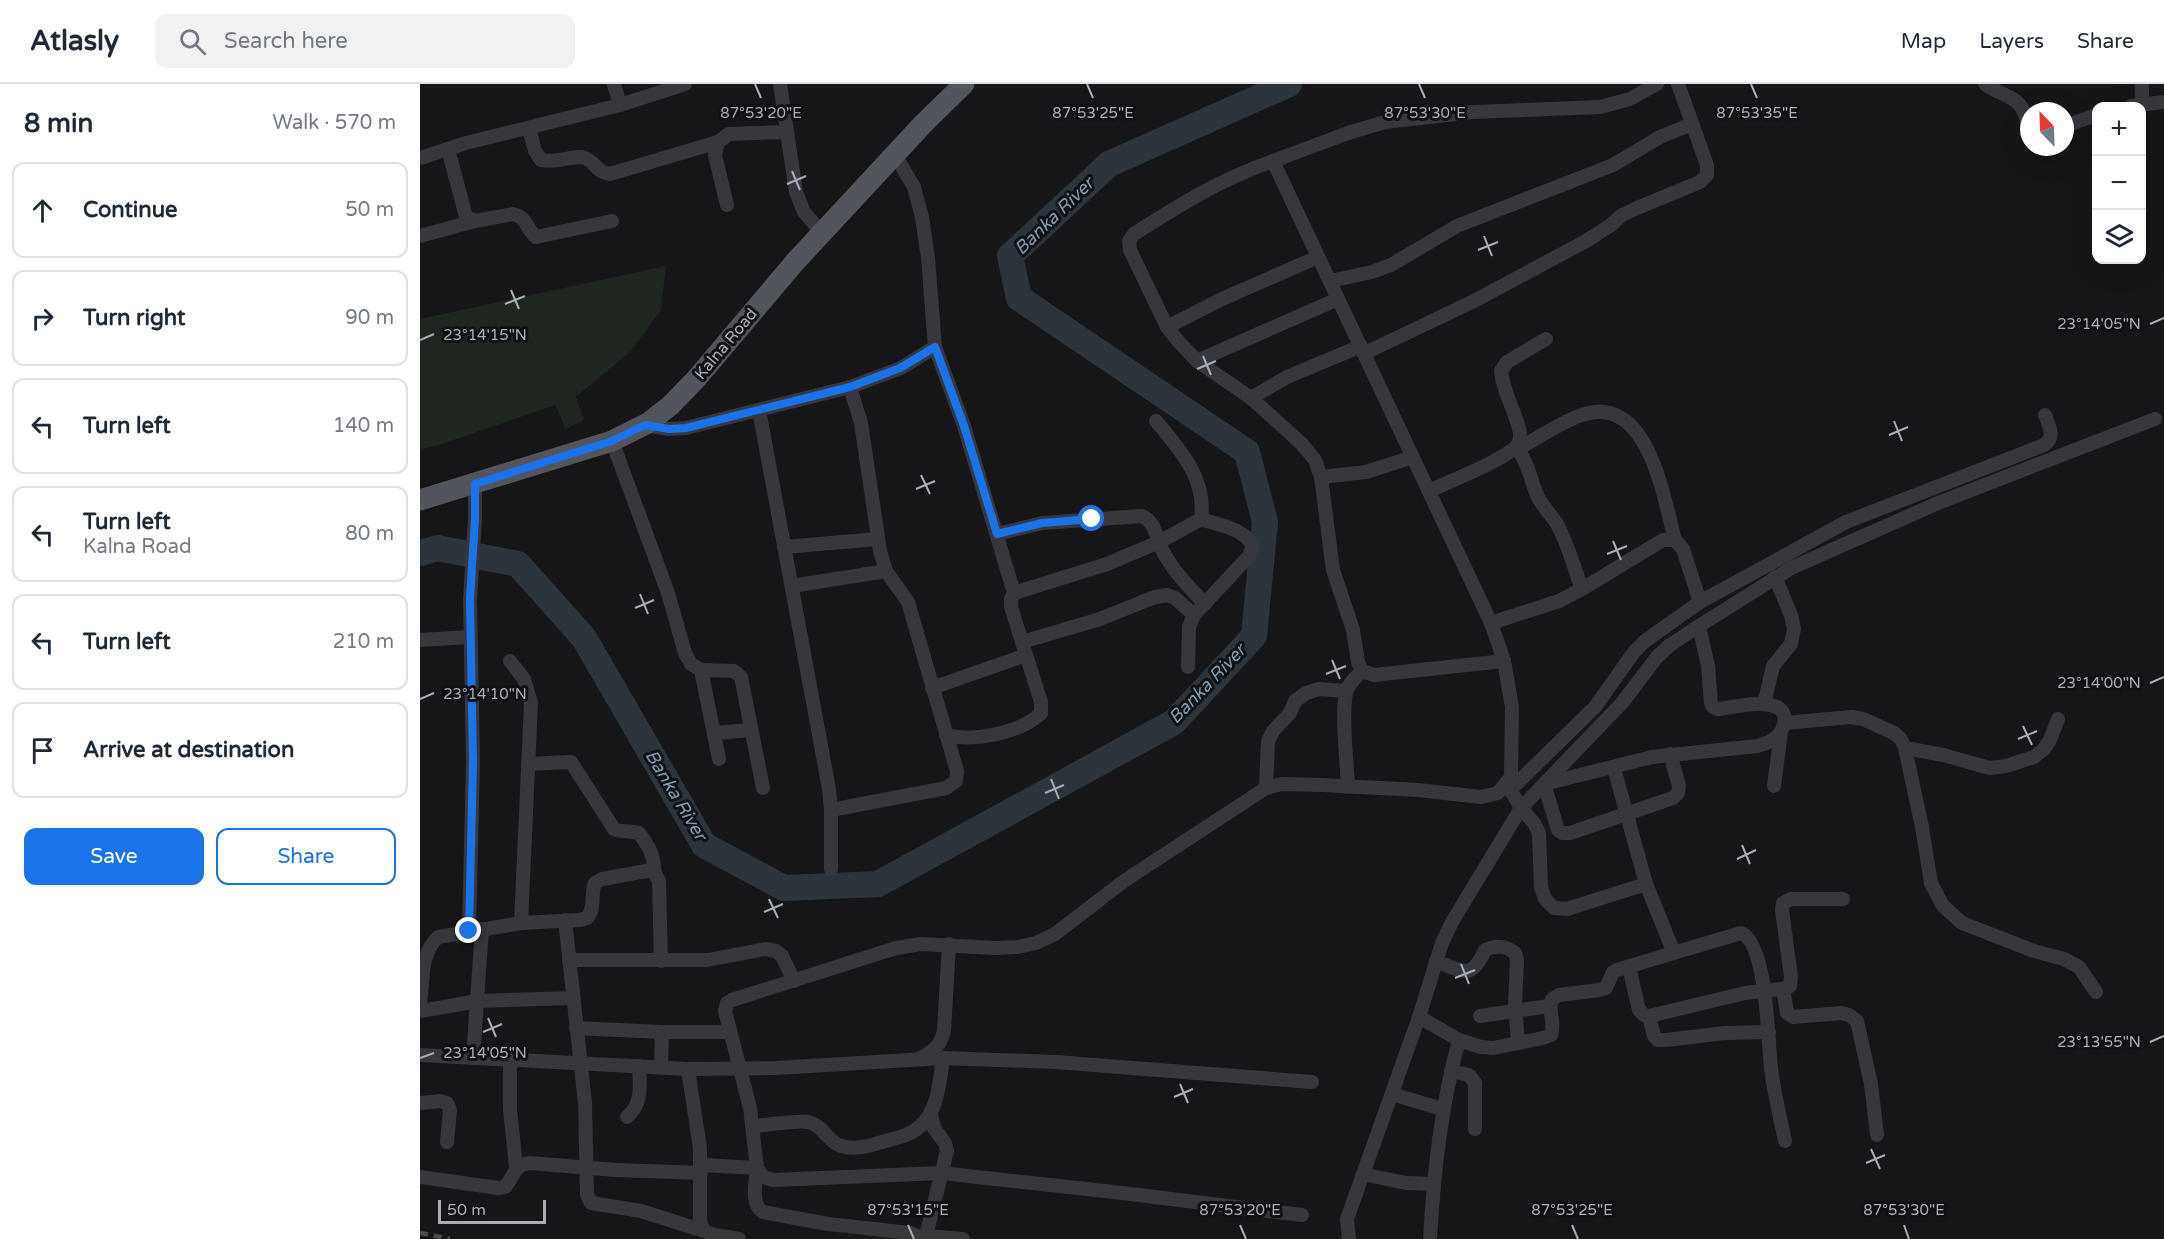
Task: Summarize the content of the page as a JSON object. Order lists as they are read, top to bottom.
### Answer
{
  "streets": {
    "main road": ["Kalna Road"]
  },
  "water": ["Banka River"],
  "scale_bar": "50 m",
  "north": "top left",
  "page": {
    "header": "Atlasly",
    "search": "Search here",
    "nav": ["Map", "Layers", "Share"],
    "heading": ["8 min", "Walk · 570 m"],
    "map_buttons": ["+", "−"],
    "list": [
      ["Continue", "50 m"],
      ["Turn right", "90 m"],
      ["Turn left", "140 m"],
      ["Turn left", "Kalna Road", "80 m"],
      ["Turn left", "210 m"],
      "Arrive at destination"
    ],
    "buttons": ["Save", "Share"],
    "scale": "50 m"
  },
  "coordinates": [
    "87°53'20\"E",
    "87°53'25\"E",
    "87°53'30\"E",
    "87°53'35\"E",
    "23°14'05\"N",
    "23°14'15\"N",
    "23°14'00\"N",
    "23°14'10\"N",
    "23°13'55\"N",
    "87°53'15\"E"
  ]
}
